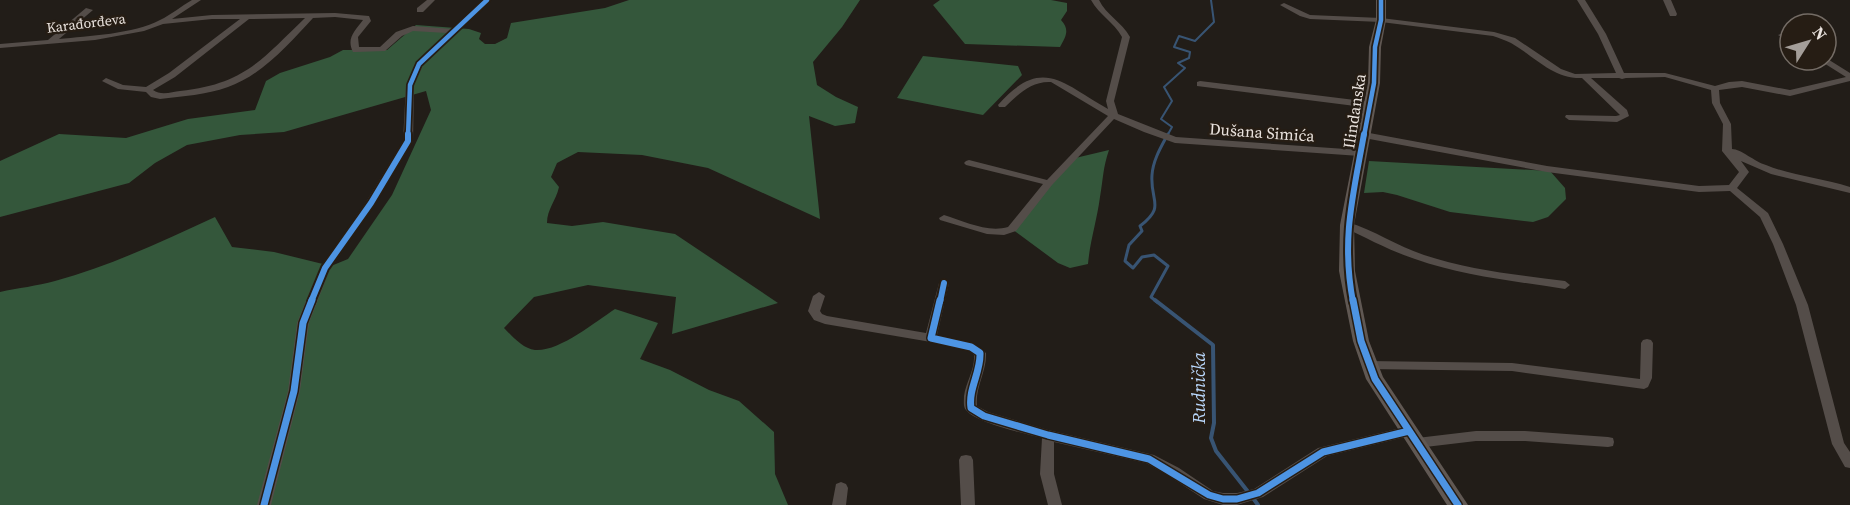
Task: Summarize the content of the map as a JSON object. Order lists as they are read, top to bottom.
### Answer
{
  "streets": {
    "street": ["Karađorđeva", "Ilindanska", "Dušana Simića"]
  },
  "crossings": [
    ["Ilindanska", "Dušana Simića"]
  ],
  "water": ["Rudnička"],
  "north": "top right"
}
